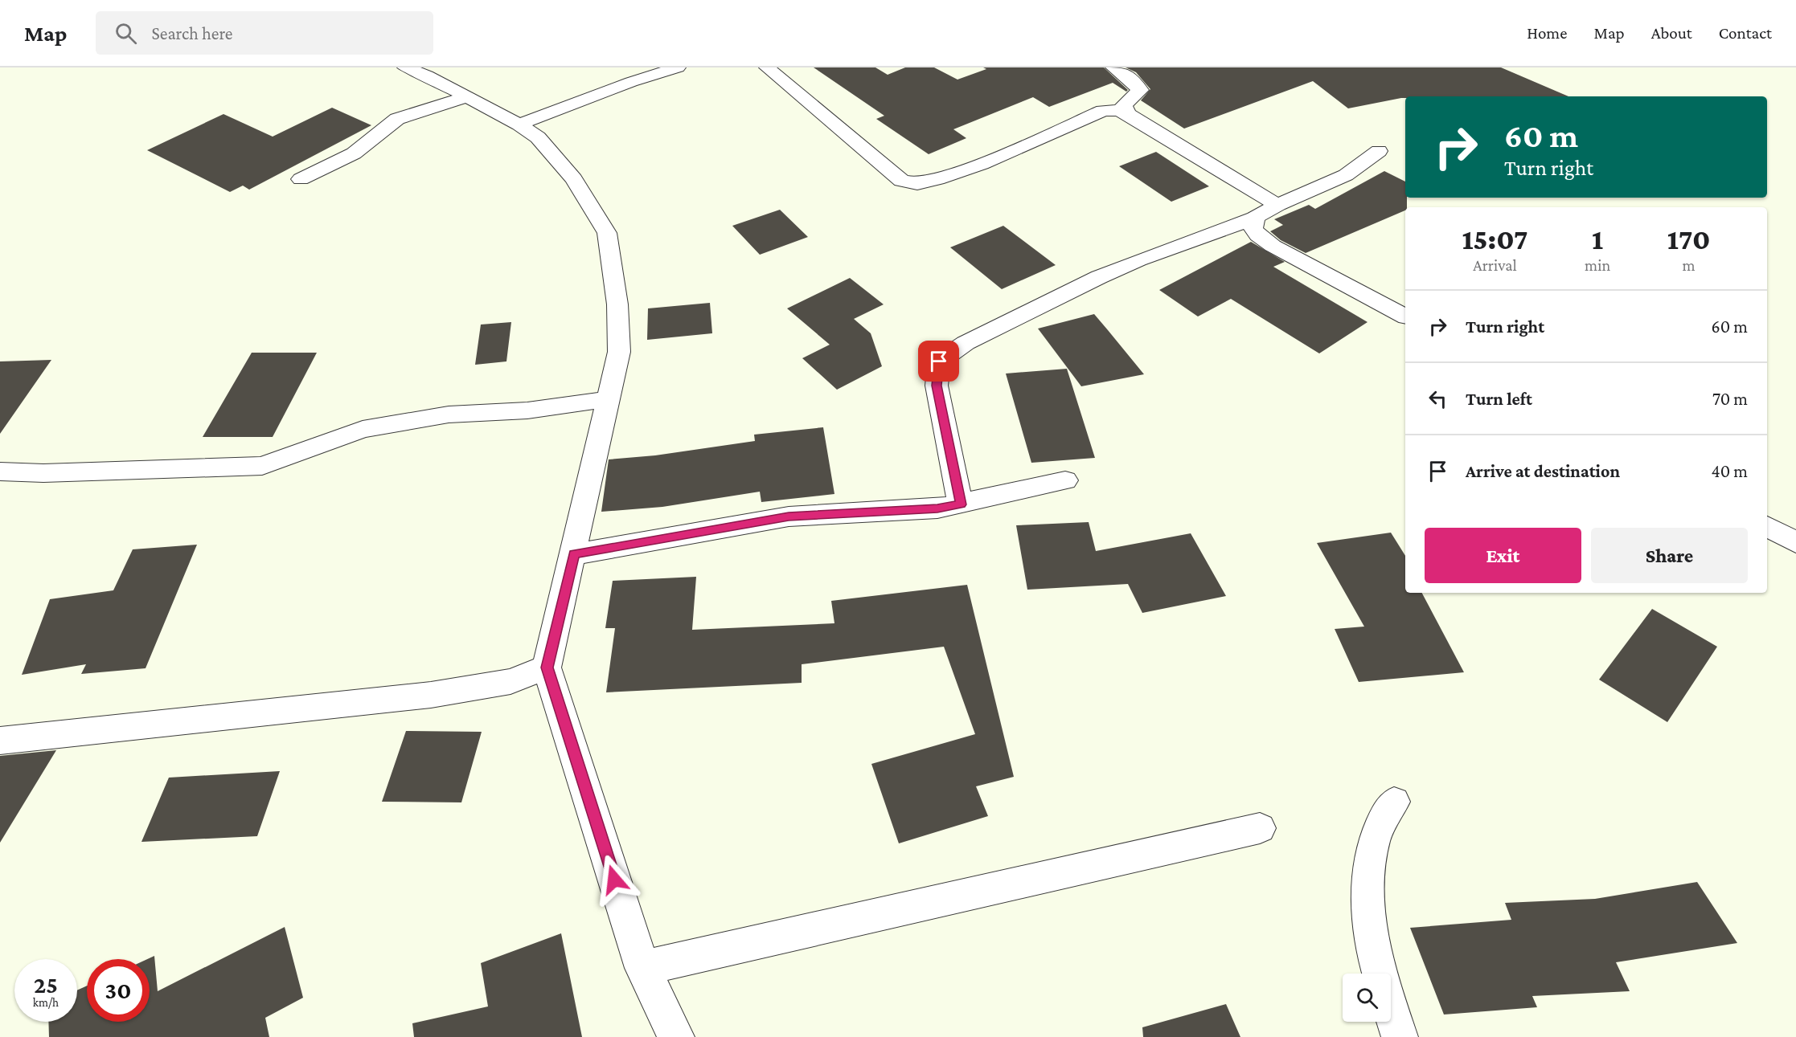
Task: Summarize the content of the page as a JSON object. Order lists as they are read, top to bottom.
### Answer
{
  "page": {
    "header": "Map",
    "search": "Search here",
    "nav": [
      "Home",
      "Map",
      "About",
      "Contact"
    ],
    "turn": ["60 m", "Turn right"],
    "eta": [
      "15:07",
      "Arrival",
      "1",
      "min",
      "170",
      "m"
    ],
    "list": [
      {
        "name": "Turn right",
        "value": "60 m"
      },
      {
        "name": "Turn left",
        "value": "70 m"
      },
      {
        "name": "Arrive at destination",
        "value": "40 m"
      }
    ],
    "buttons": ["Exit", "Share"],
    "speed": "25 km/h",
    "limit": "30"
  }
}
